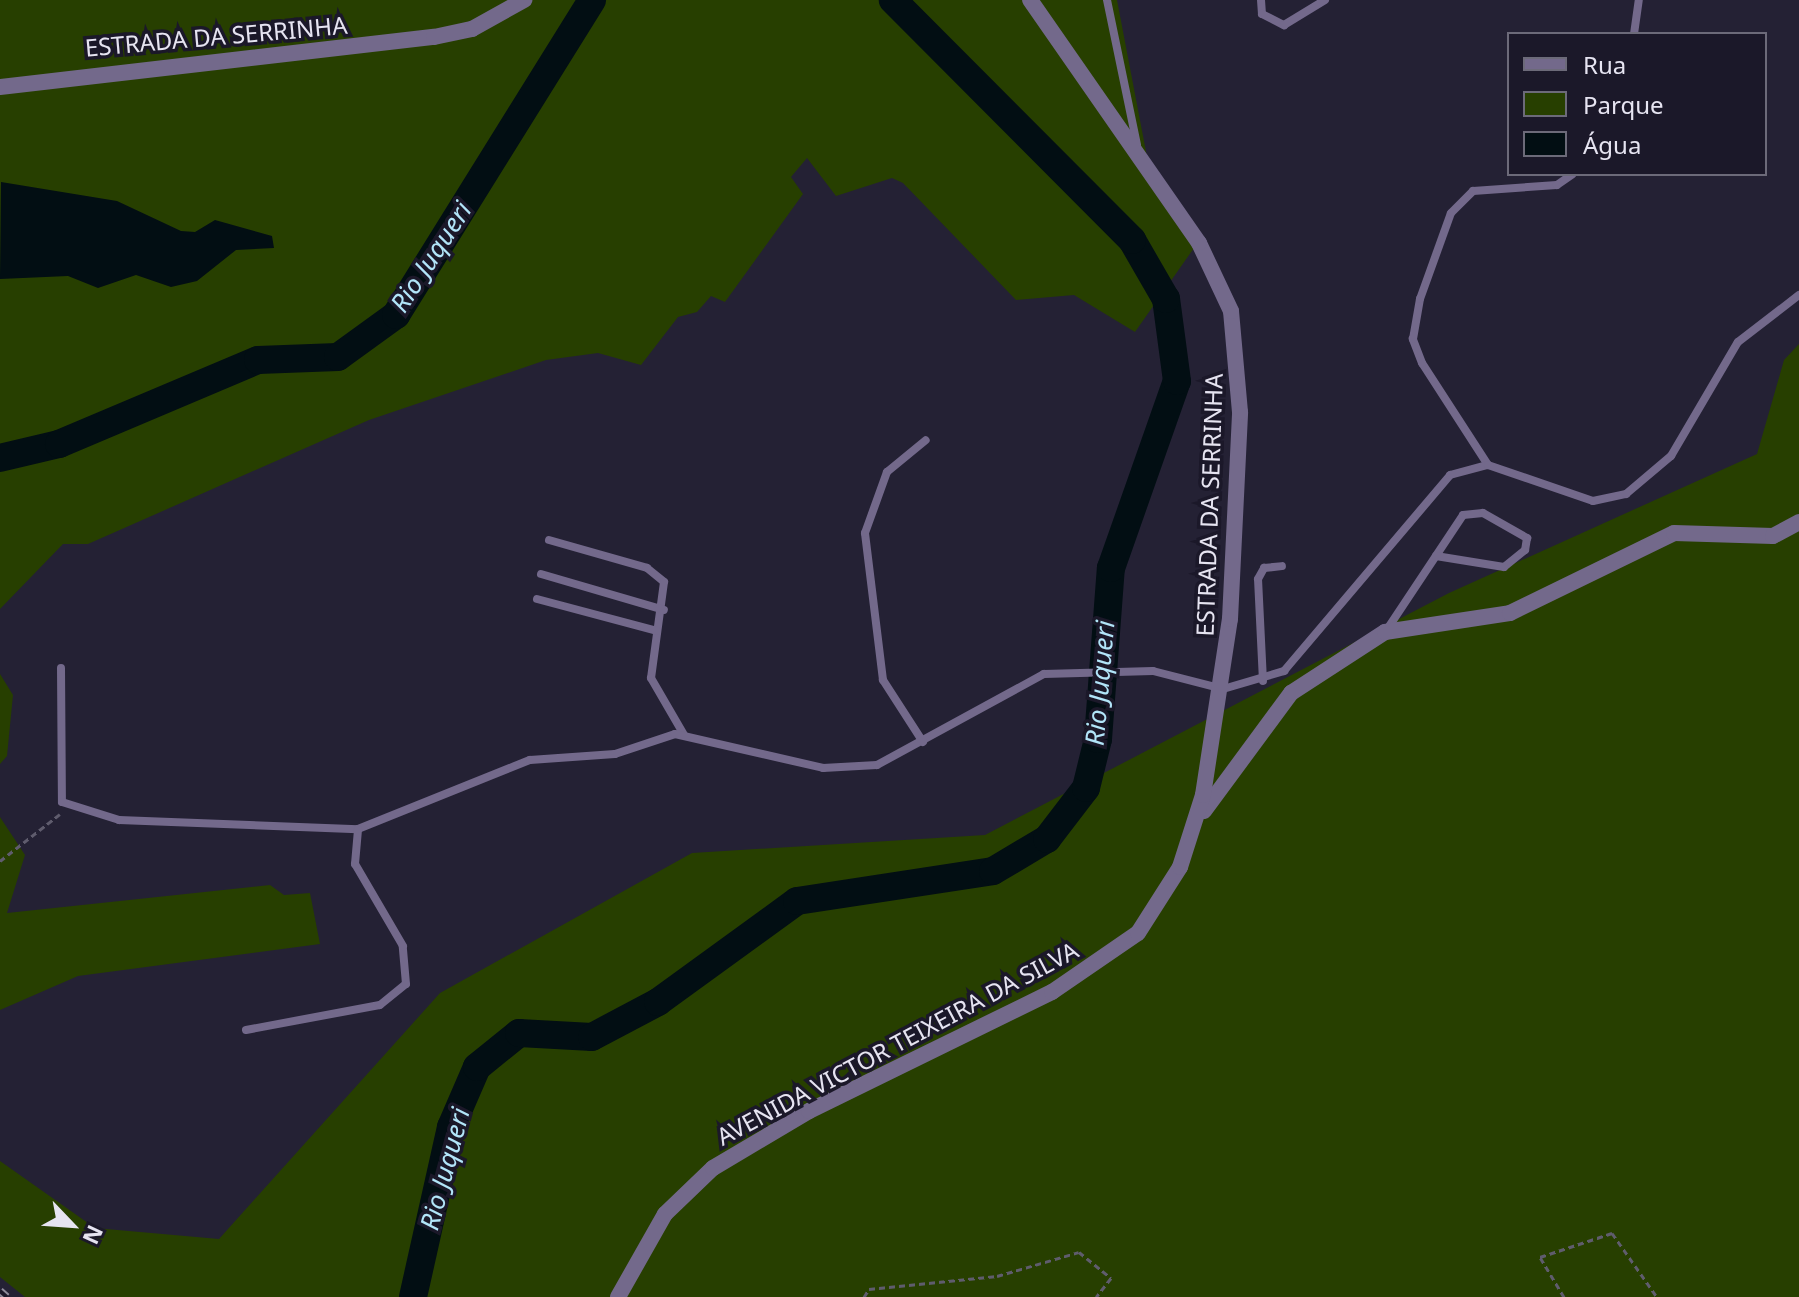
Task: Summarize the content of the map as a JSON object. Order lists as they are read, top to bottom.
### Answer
{
  "streets": {
    "street": ["ESTRADA DA SERRINHA", "AVENIDA VICTOR TEIXEIRA DA SILVA"]
  },
  "crossings": [
    ["ESTRADA DA SERRINHA", "AVENIDA VICTOR TEIXEIRA DA SILVA"]
  ],
  "water": ["Rio Juqueri"],
  "legend": ["Rua", "Parque", "Água"],
  "north": "bottom right"
}
